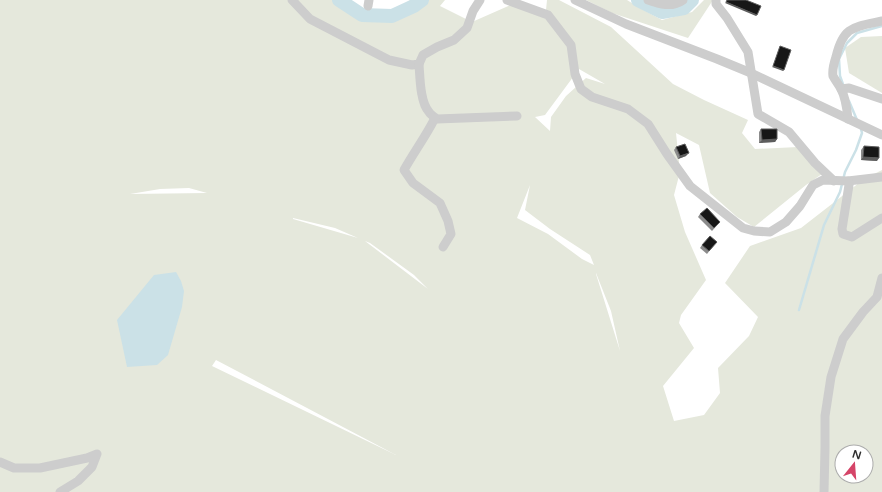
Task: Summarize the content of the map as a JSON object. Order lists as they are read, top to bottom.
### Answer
{
  "north": "top"
}
